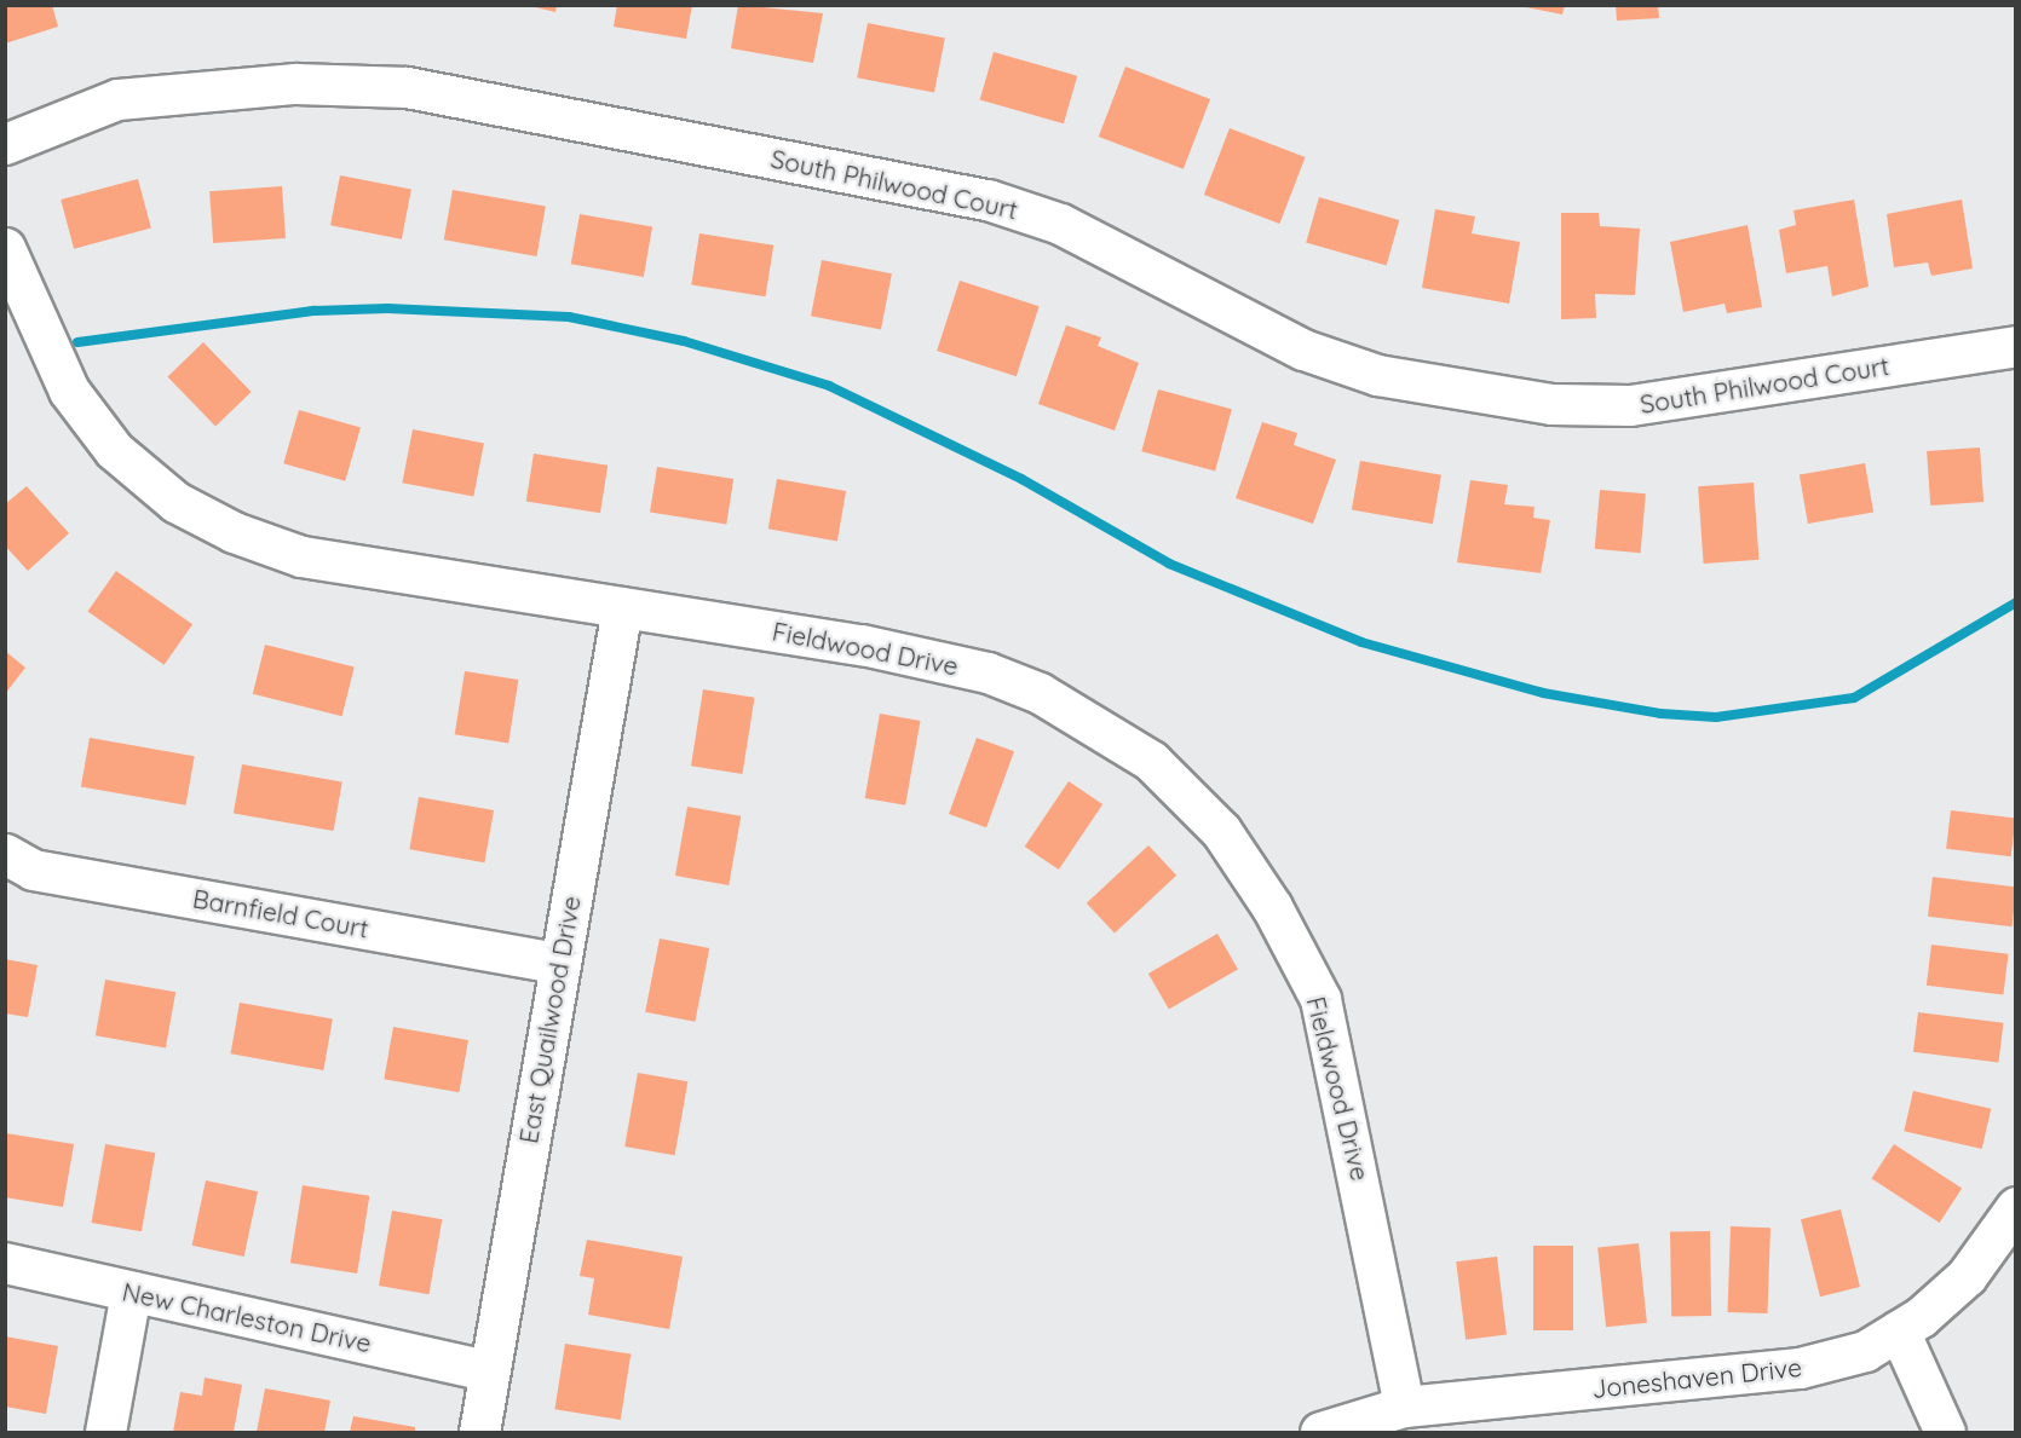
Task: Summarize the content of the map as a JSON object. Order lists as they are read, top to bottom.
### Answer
{
  "streets": {
    "street": [
      "South Philwood Court",
      "Fieldwood Drive",
      "Barnfield Court",
      "East Quailwood Drive",
      "New Charleston Drive",
      "Joneshaven Drive"
    ]
  },
  "crossings": [
    ["Fieldwood Drive", "East Quailwood Drive"],
    ["Fieldwood Drive", "Joneshaven Drive"],
    ["Barnfield Court", "East Quailwood Drive"],
    ["East Quailwood Drive", "New Charleston Drive"]
  ]
}
